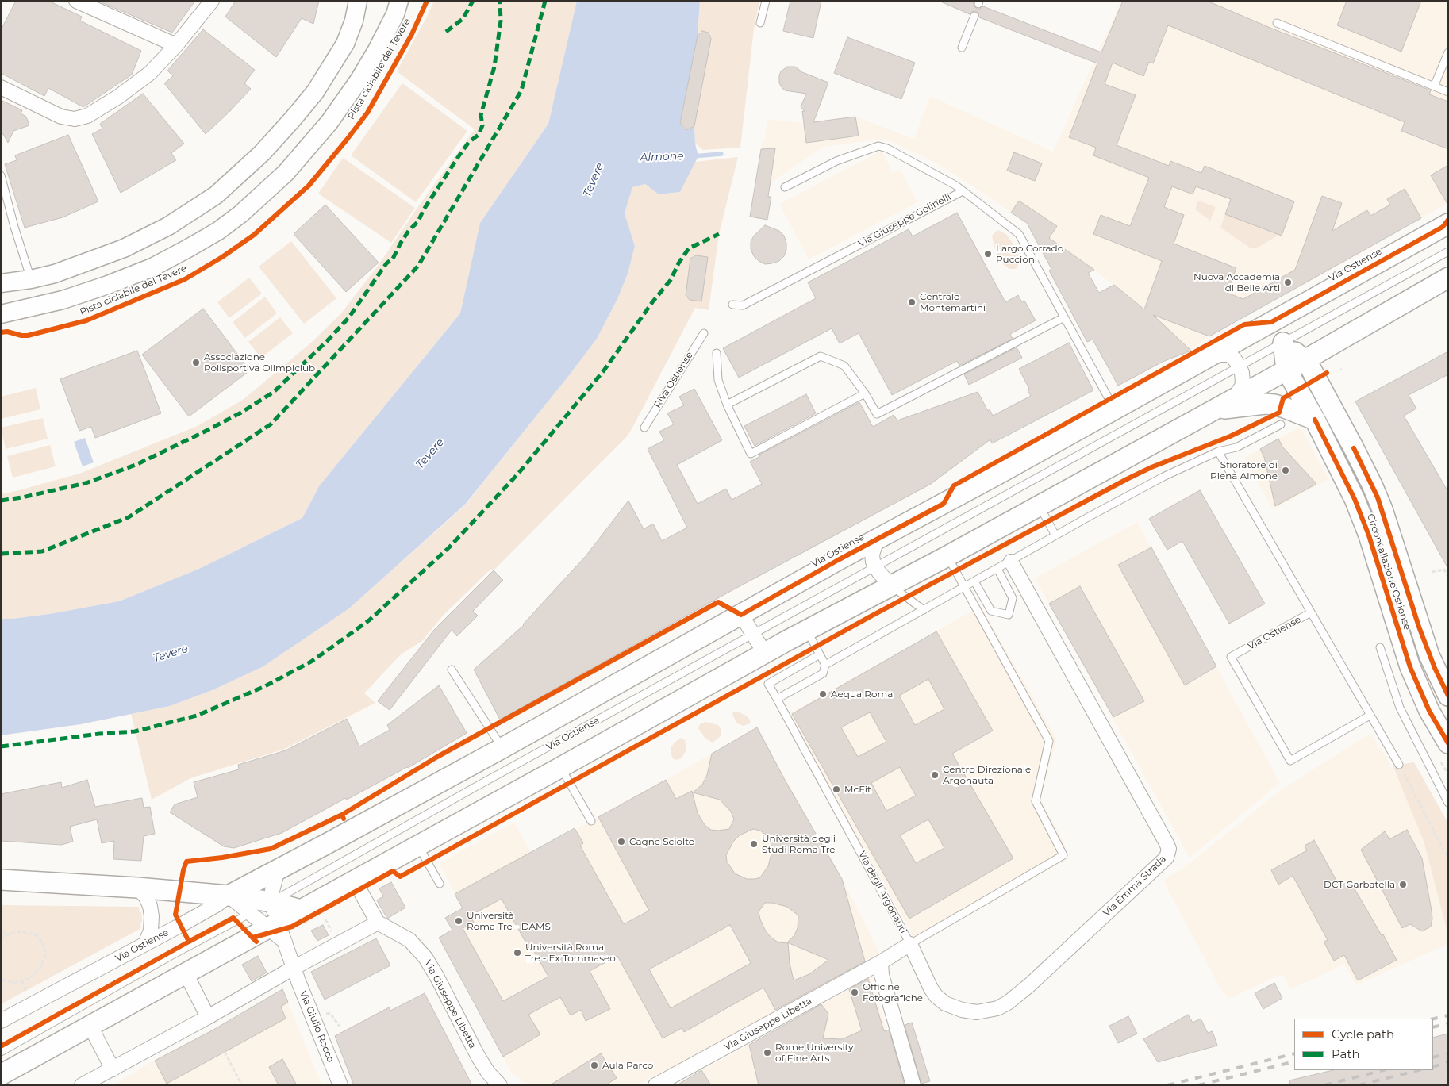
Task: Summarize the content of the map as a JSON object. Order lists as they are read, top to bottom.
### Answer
{
  "streets": {
    "main road": ["Via Ostiense", "Circonvallazione Ostiense"],
    "street": [
      "Via Emma Strada",
      "Via degli Argonauti",
      "Via Giuseppe Libetta",
      "Via Giulio Rocco"
    ],
    "lane": ["Via Giuseppe Golinelli", "Riva Ostiense"],
    "cycle path": ["Pista ciclabile del Tevere"]
  },
  "crossings": [
    ["Via Giuseppe Golinelli", "Via Ostiense"],
    ["Via Ostiense", "Circonvallazione Ostiense"],
    ["Via Emma Strada", "Via degli Argonauti"],
    ["Via degli Argonauti", "Via Giuseppe Libetta"]
  ],
  "water": ["Almone", "Tevere"],
  "places": [
    "Largo Corrado Puccioni",
    "Nuova Accademia di Belle Arti",
    "Centrale Montemartini",
    "Associazione Polisportiva Olimpiclub",
    "Sfioratore di Piena Almone",
    "Aequa Roma",
    "Centro Direzionale Argonauta",
    "McFit",
    "Cagne Sciolte",
    "Università degli Studi Roma Tre",
    "DCT Garbatella",
    "Università Roma Tre - DAMS",
    "Università Roma Tre - Ex Tommaseo",
    "Officine Fotografiche",
    "Rome University of Fine Arts",
    "Aula Parco"
  ],
  "legend": ["Cycle path", "Path"]
}
